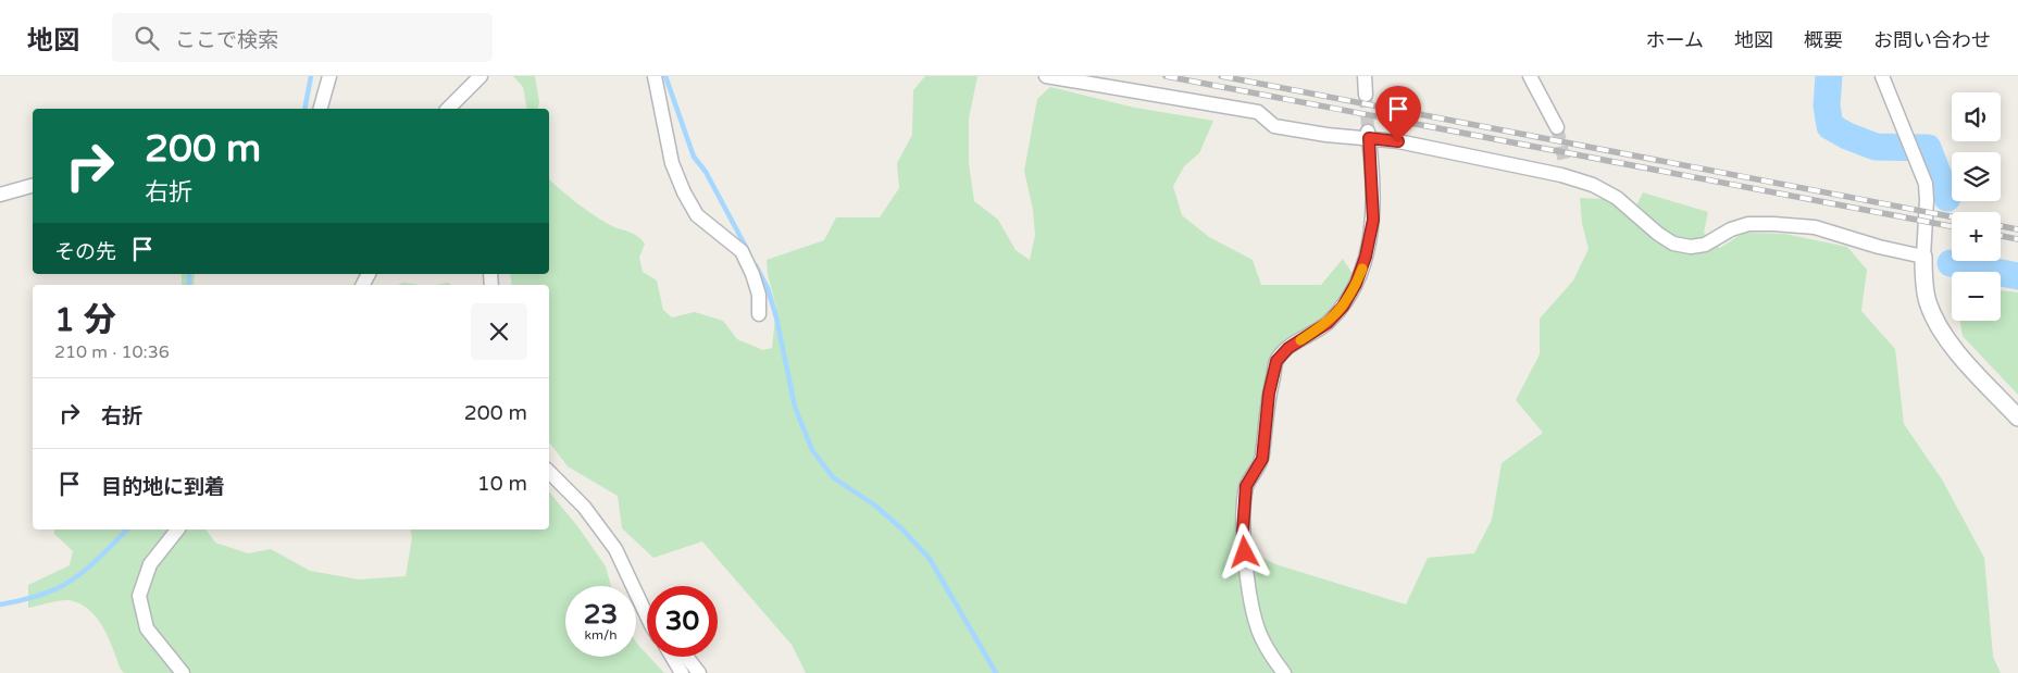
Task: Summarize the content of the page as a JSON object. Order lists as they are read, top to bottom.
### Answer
{
  "page": {
    "header": "地図",
    "search": "ここで検索",
    "nav": [
      "ホーム",
      "地図",
      "概要",
      "お問い合わせ"
    ],
    "map_buttons": ["+", "−"],
    "turn": ["200 m", "右折"],
    "then": "その先",
    "heading": ["1 分", "210 m · 10:36"],
    "list": [
      {
        "name": "右折",
        "value": "200 m"
      },
      {
        "name": "目的地に到着",
        "value": "10 m"
      }
    ],
    "speed": "23 km/h",
    "limit": "30"
  }
}
